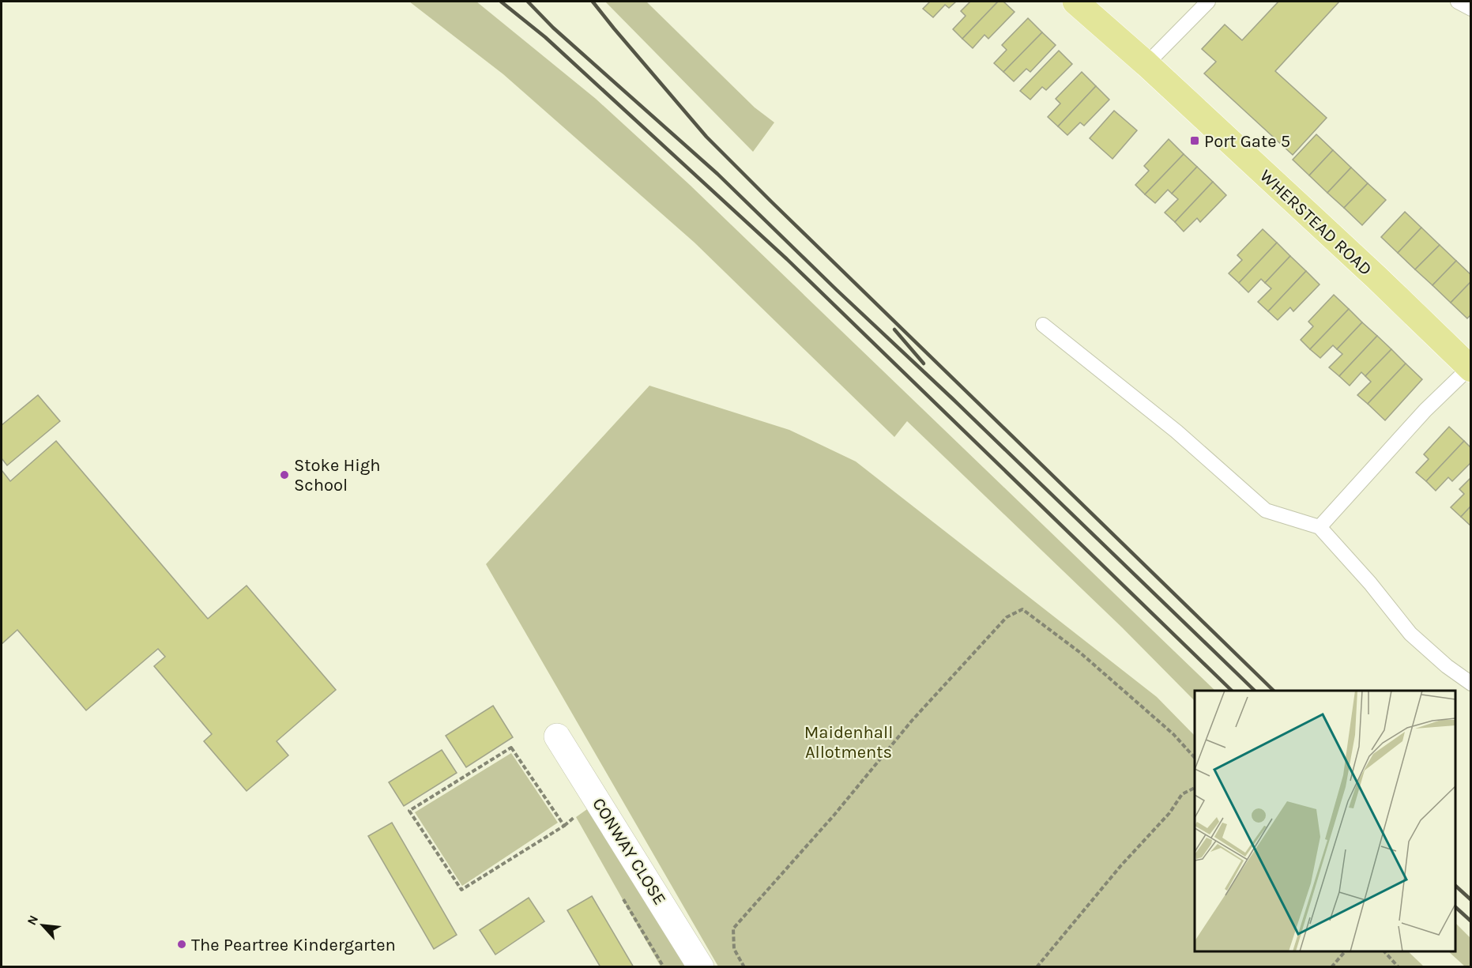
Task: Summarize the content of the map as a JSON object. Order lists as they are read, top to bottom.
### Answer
{
  "streets": {
    "main road": ["WHERSTEAD ROAD"],
    "street": ["CONWAY CLOSE"]
  },
  "parks": ["Maidenhall Allotments"],
  "places": {
    "transit": ["Port Gate 5"],
    "other": ["Stoke High School", "The Peartree Kindergarten"]
  },
  "north": "top left"
}
